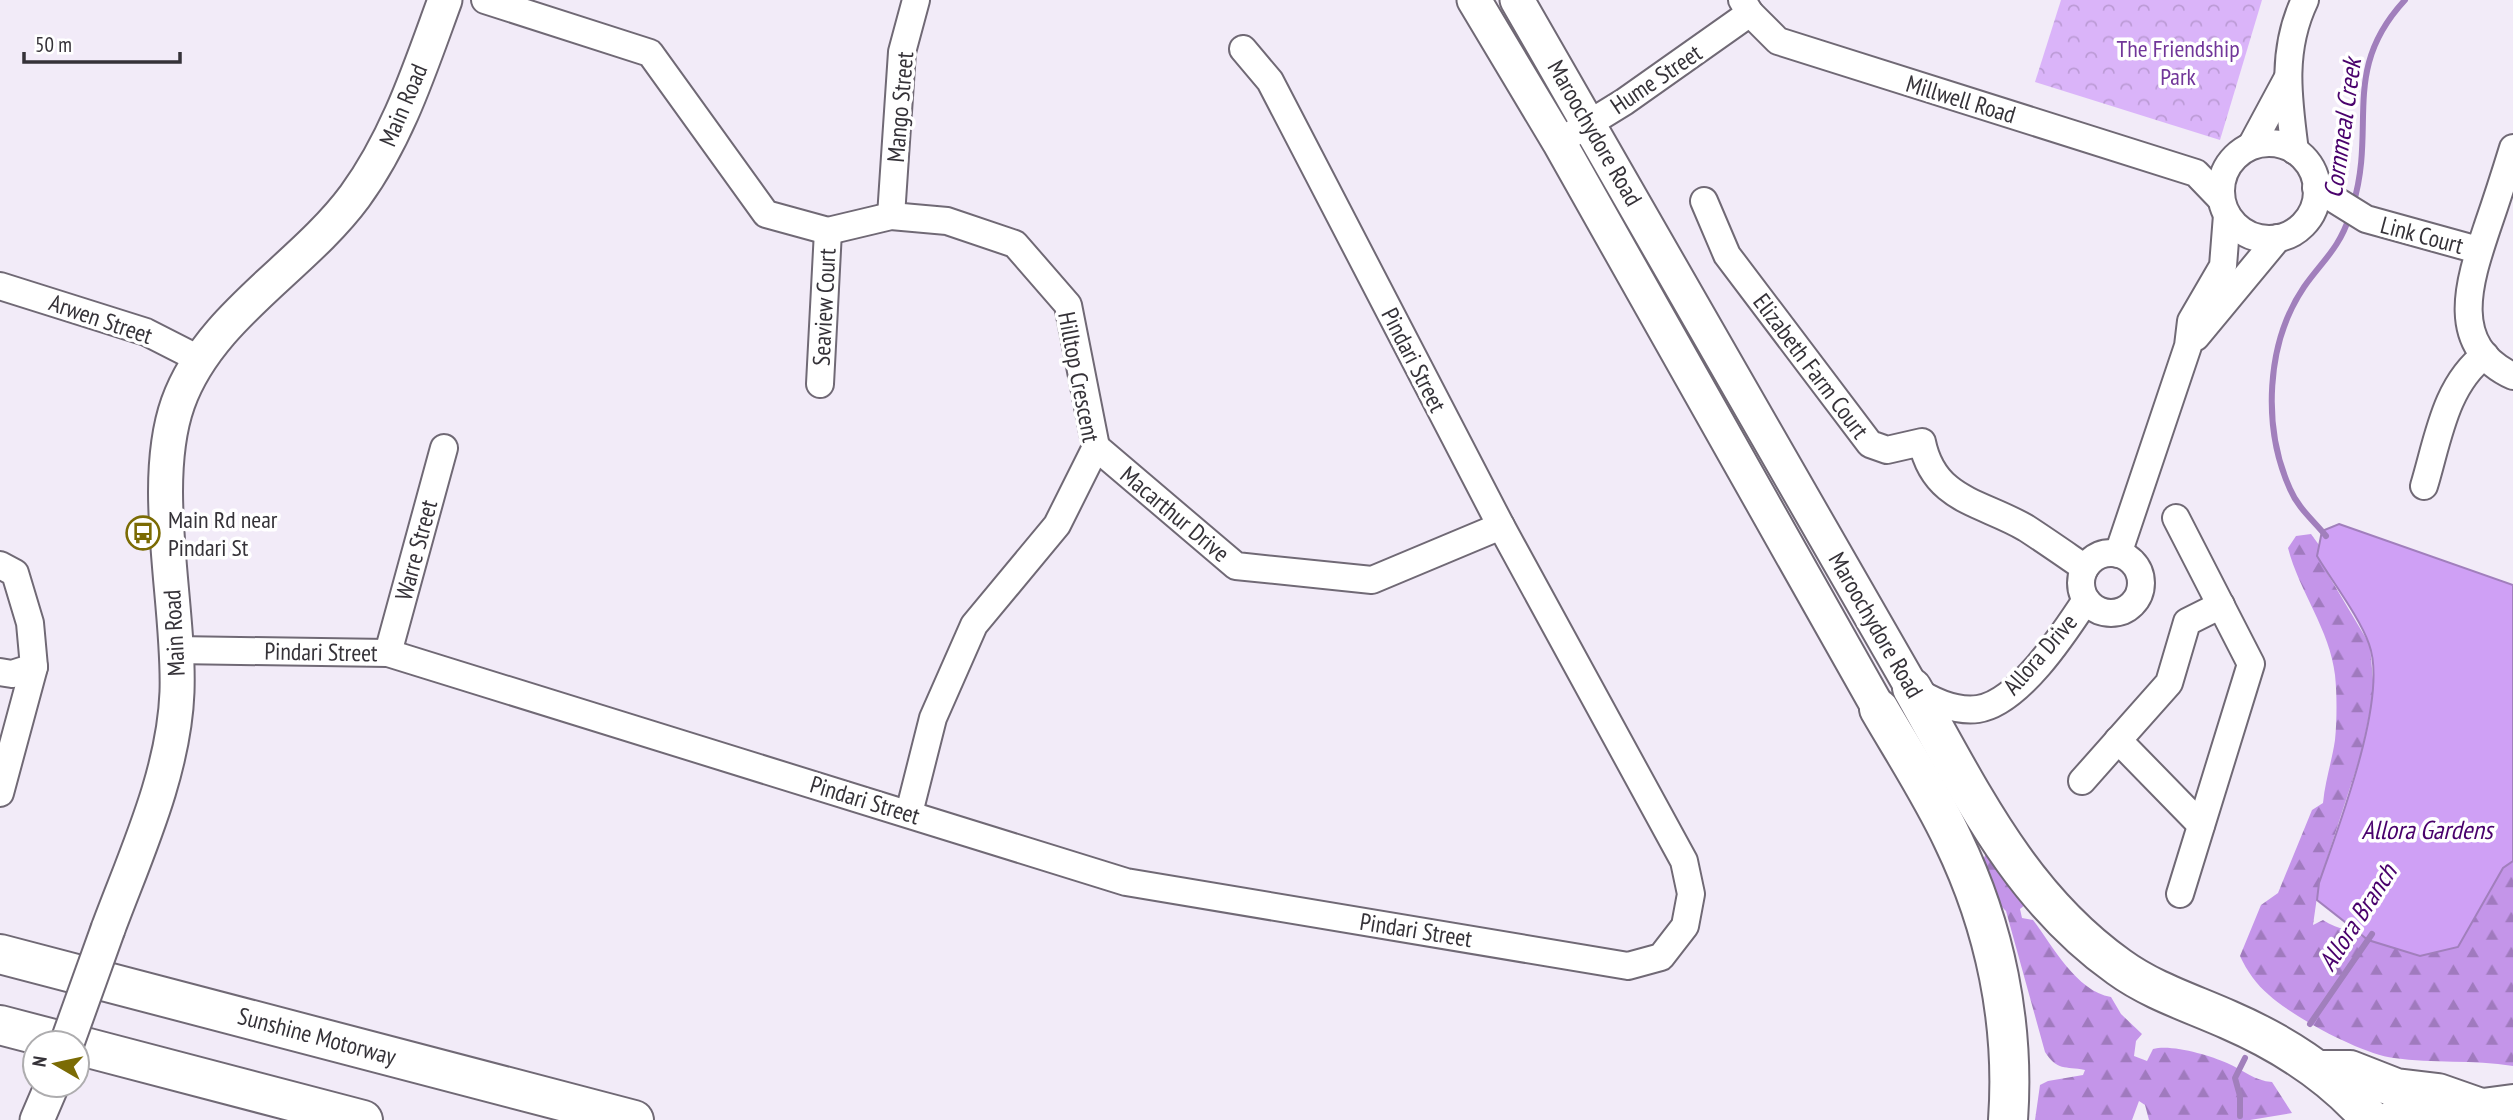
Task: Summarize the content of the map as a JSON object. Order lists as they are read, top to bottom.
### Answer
{
  "streets": {
    "highway": ["Maroochydore Road", "Sunshine Motorway"],
    "main road": ["Main Road"],
    "street": [
      "Hume Street",
      "Millwell Road",
      "Mango Street",
      "Link Court",
      "Seaview Court",
      "Arwen Street",
      "Pindari Street",
      "Elizabeth Farm Court",
      "Hilltop Crescent",
      "Macarthur Drive",
      "Warre Street",
      "Allora Drive"
    ]
  },
  "crossings": [
    ["Hume Street", "Millwell Road"],
    ["Hume Street", "Maroochydore Road"],
    ["Millwell Road", "Link Court"],
    ["Main Road", "Arwen Street"],
    ["Main Road", "Pindari Street"],
    ["Mango Street", "Hilltop Crescent"],
    ["Maroochydore Road", "Allora Drive"],
    ["Seaview Court", "Hilltop Crescent"],
    ["Pindari Street", "Hilltop Crescent"],
    ["Pindari Street", "Macarthur Drive"],
    ["Pindari Street", "Warre Street"],
    ["Elizabeth Farm Court", "Allora Drive"],
    ["Hilltop Crescent", "Macarthur Drive"]
  ],
  "water": ["Cornmeal Creek", "Allora Gardens", "Allora Branch"],
  "parks": ["The Friendship Park"],
  "places": {
    "bus stop": ["Main Rd near Pindari St"]
  },
  "scale_bar": "50 m",
  "north": "left"
}
